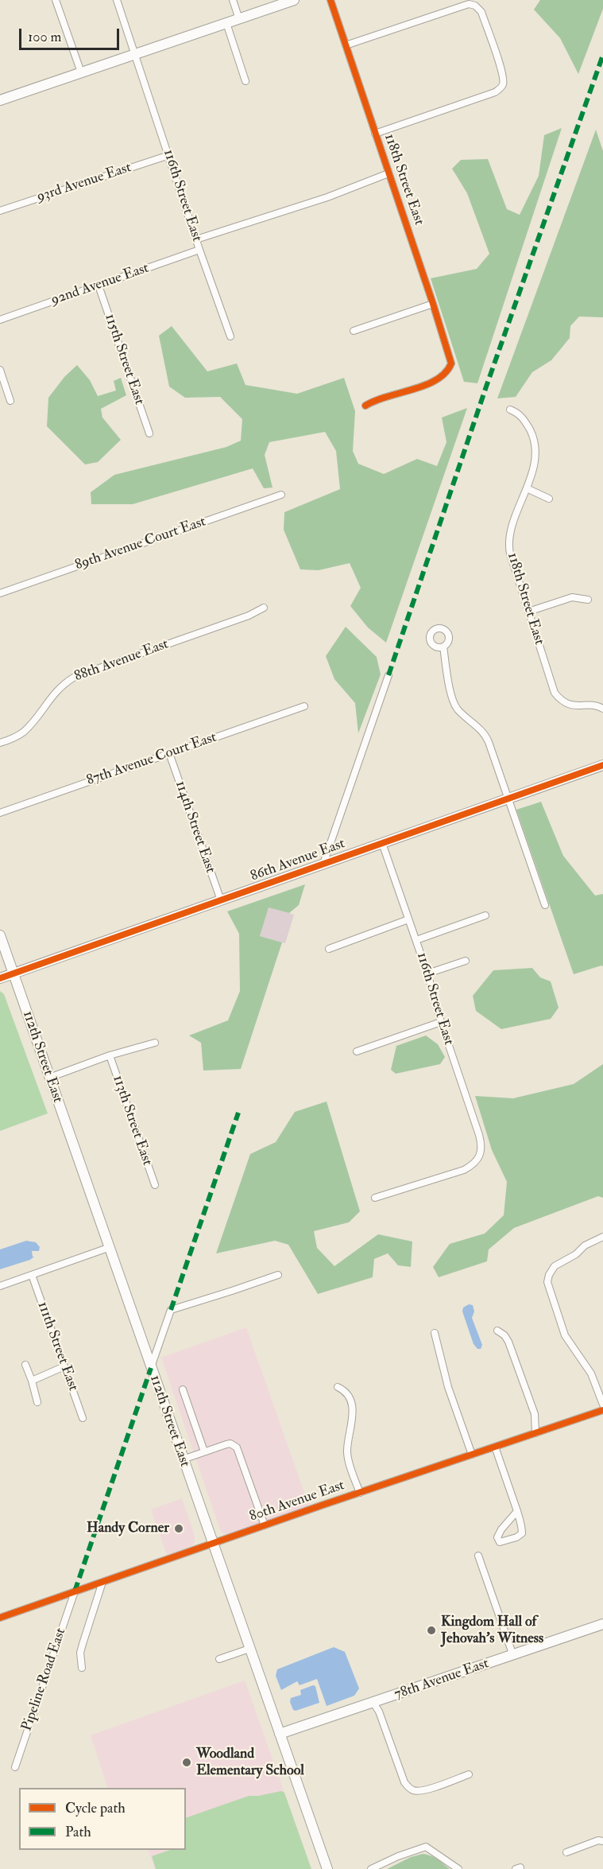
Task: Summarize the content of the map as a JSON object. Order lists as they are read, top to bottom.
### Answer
{
  "streets": {
    "main road": ["86th Avenue East", "112th Street East", "78th Avenue East"],
    "street": [
      "118th Street East",
      "93rd Avenue East",
      "116th Street East",
      "92nd Avenue East",
      "115th Street East",
      "89th Avenue Court East",
      "88th Avenue East",
      "87th Avenue Court East",
      "114th Street East",
      "113th Street East",
      "111th Street East",
      "80th Avenue East",
      "Pipeline Road East"
    ]
  },
  "crossings": [
    ["93rd Avenue East", "116th Street East"],
    ["116th Street East", "92nd Avenue East"],
    ["116th Street East", "86th Avenue East"],
    ["92nd Avenue East", "115th Street East"],
    ["87th Avenue Court East", "114th Street East"],
    ["114th Street East", "86th Avenue East"],
    ["86th Avenue East", "112th Street East"],
    ["112th Street East", "80th Avenue East"],
    ["112th Street East", "78th Avenue East"],
    ["80th Avenue East", "Pipeline Road East"]
  ],
  "places": ["Handy Corner", "Kingdom Hall of Jehovah's Witness", "Woodland Elementary School"],
  "legend": ["Cycle path", "Path"],
  "scale_bar": "100 m"
}
